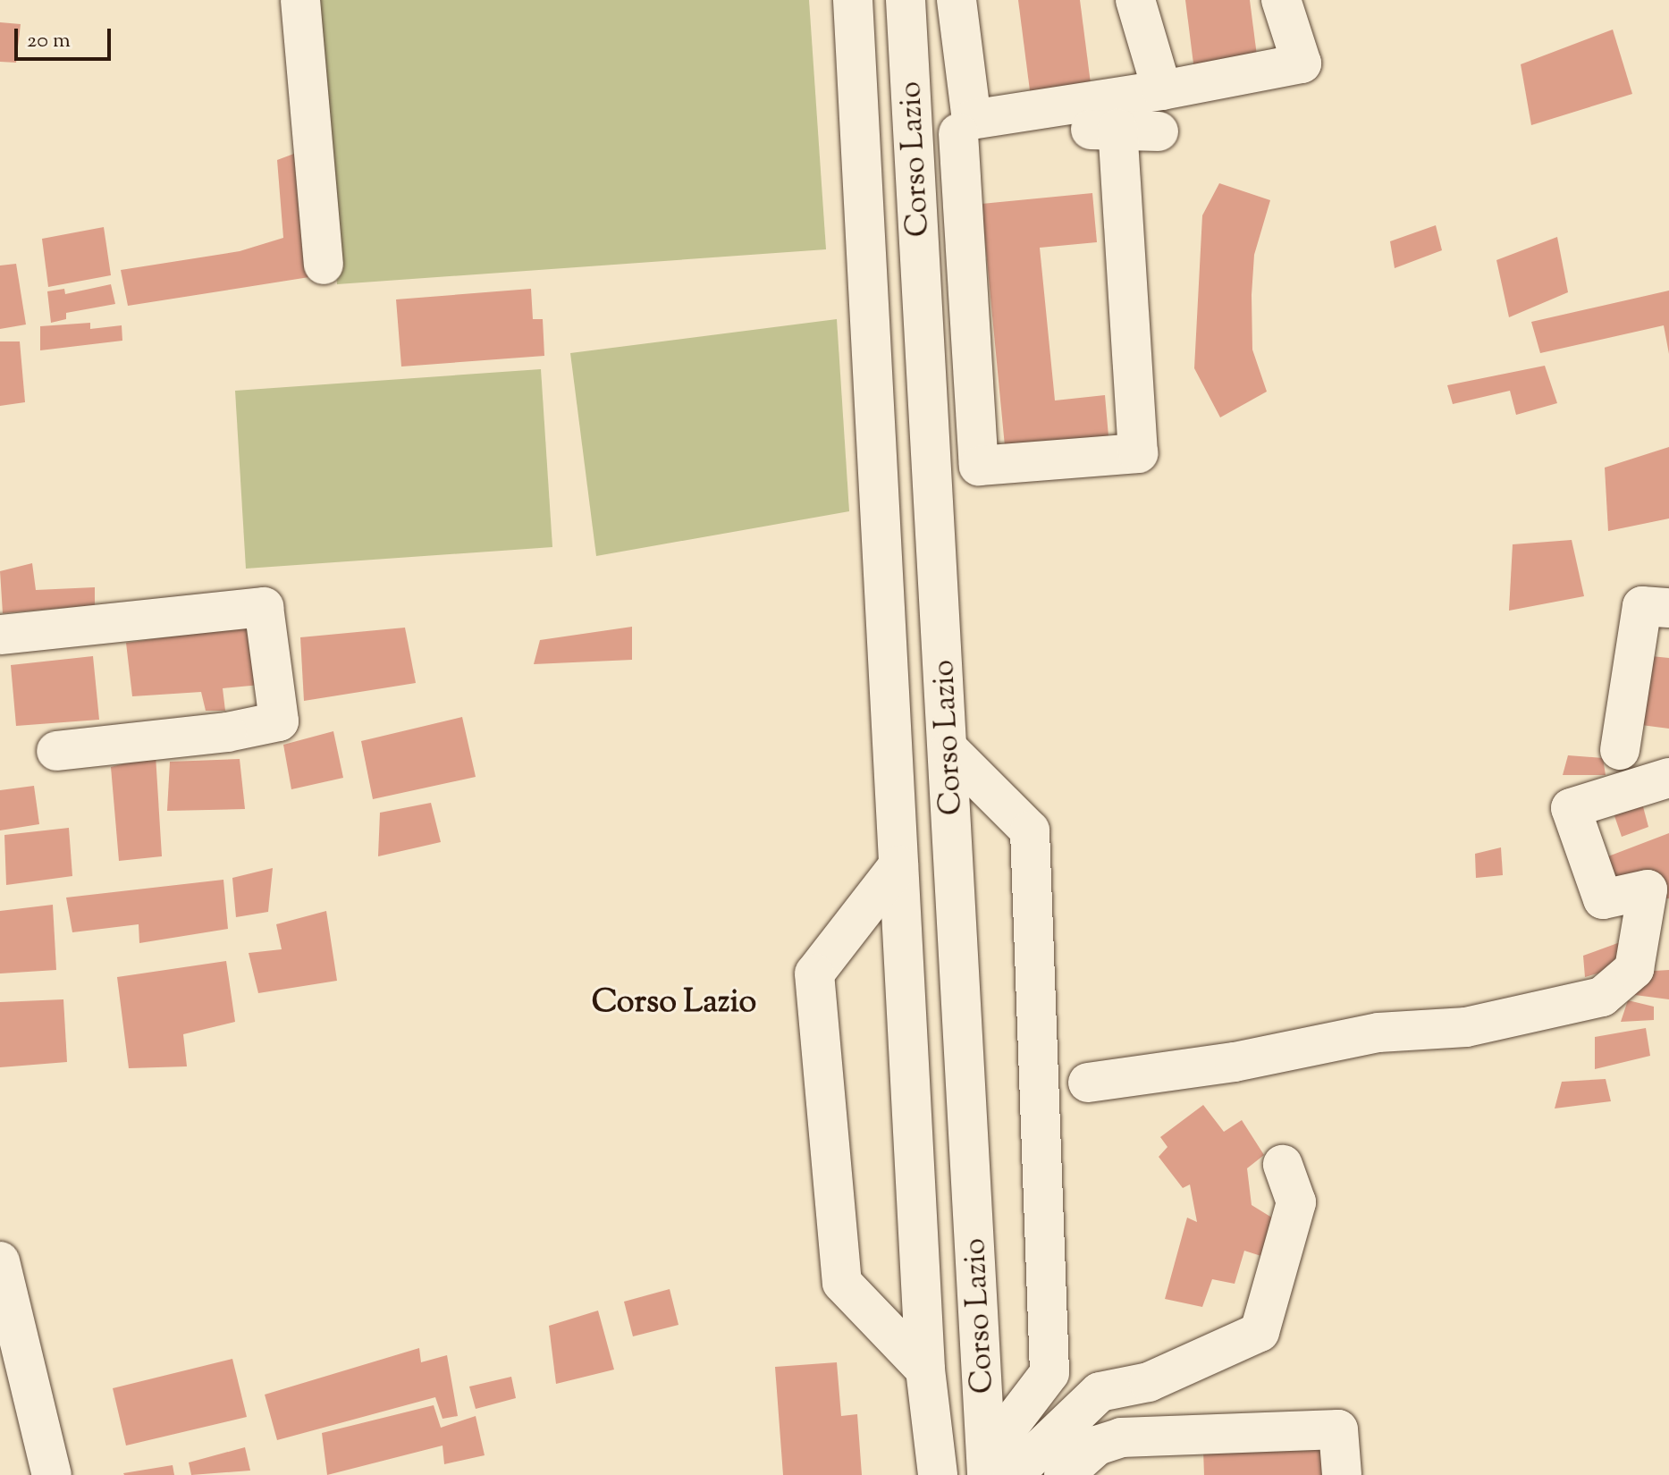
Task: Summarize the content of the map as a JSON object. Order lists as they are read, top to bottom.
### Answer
{
  "streets": {
    "street": ["Corso Lazio"]
  },
  "districts": ["Corso Lazio"],
  "scale_bar": "20 m"
}
